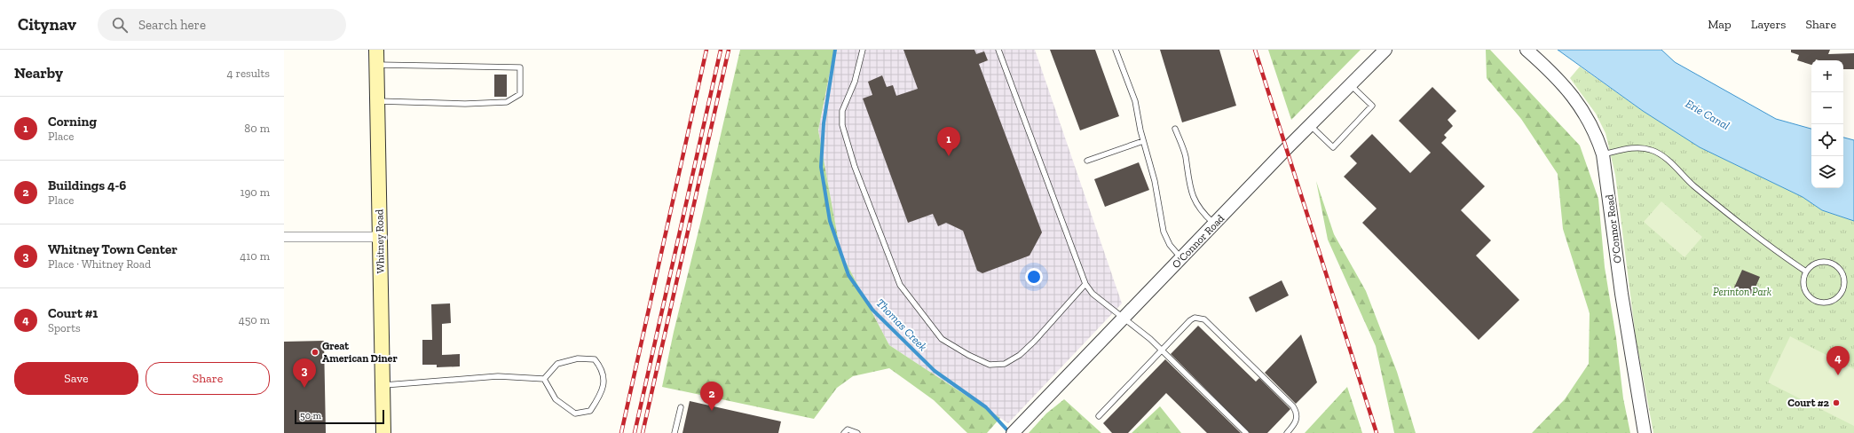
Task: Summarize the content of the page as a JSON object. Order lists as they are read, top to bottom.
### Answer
{
  "streets": {
    "main road": ["Whitney Road"],
    "street": ["O'Connor Road"]
  },
  "water": ["Erie Canal", "Thomas Creek"],
  "parks": ["Perinton Park"],
  "places": ["Great American Diner", "Court #2"],
  "scale_bar": "50 m",
  "page": {
    "header": "Citynav",
    "search": "Search here",
    "nav": ["Map", "Layers", "Share"],
    "heading": ["Nearby", "4 results"],
    "map_buttons": ["+", "−"],
    "list": [
      {
        "mark": "1",
        "name": "Corning",
        "note": "Place",
        "value": "80 m"
      },
      {
        "mark": "2",
        "name": "Buildings 4-6",
        "note": "Place",
        "value": "190 m"
      },
      {
        "mark": "3",
        "name": "Whitney Town Center",
        "note": "Place · Whitney Road",
        "value": "410 m"
      },
      {
        "mark": "4",
        "name": "Court #1",
        "note": "Sports",
        "value": "450 m"
      }
    ],
    "pins": [
      "1",
      "4",
      "3",
      "2"
    ],
    "buttons": ["Save", "Share"],
    "scale": "50 m"
  }
}
